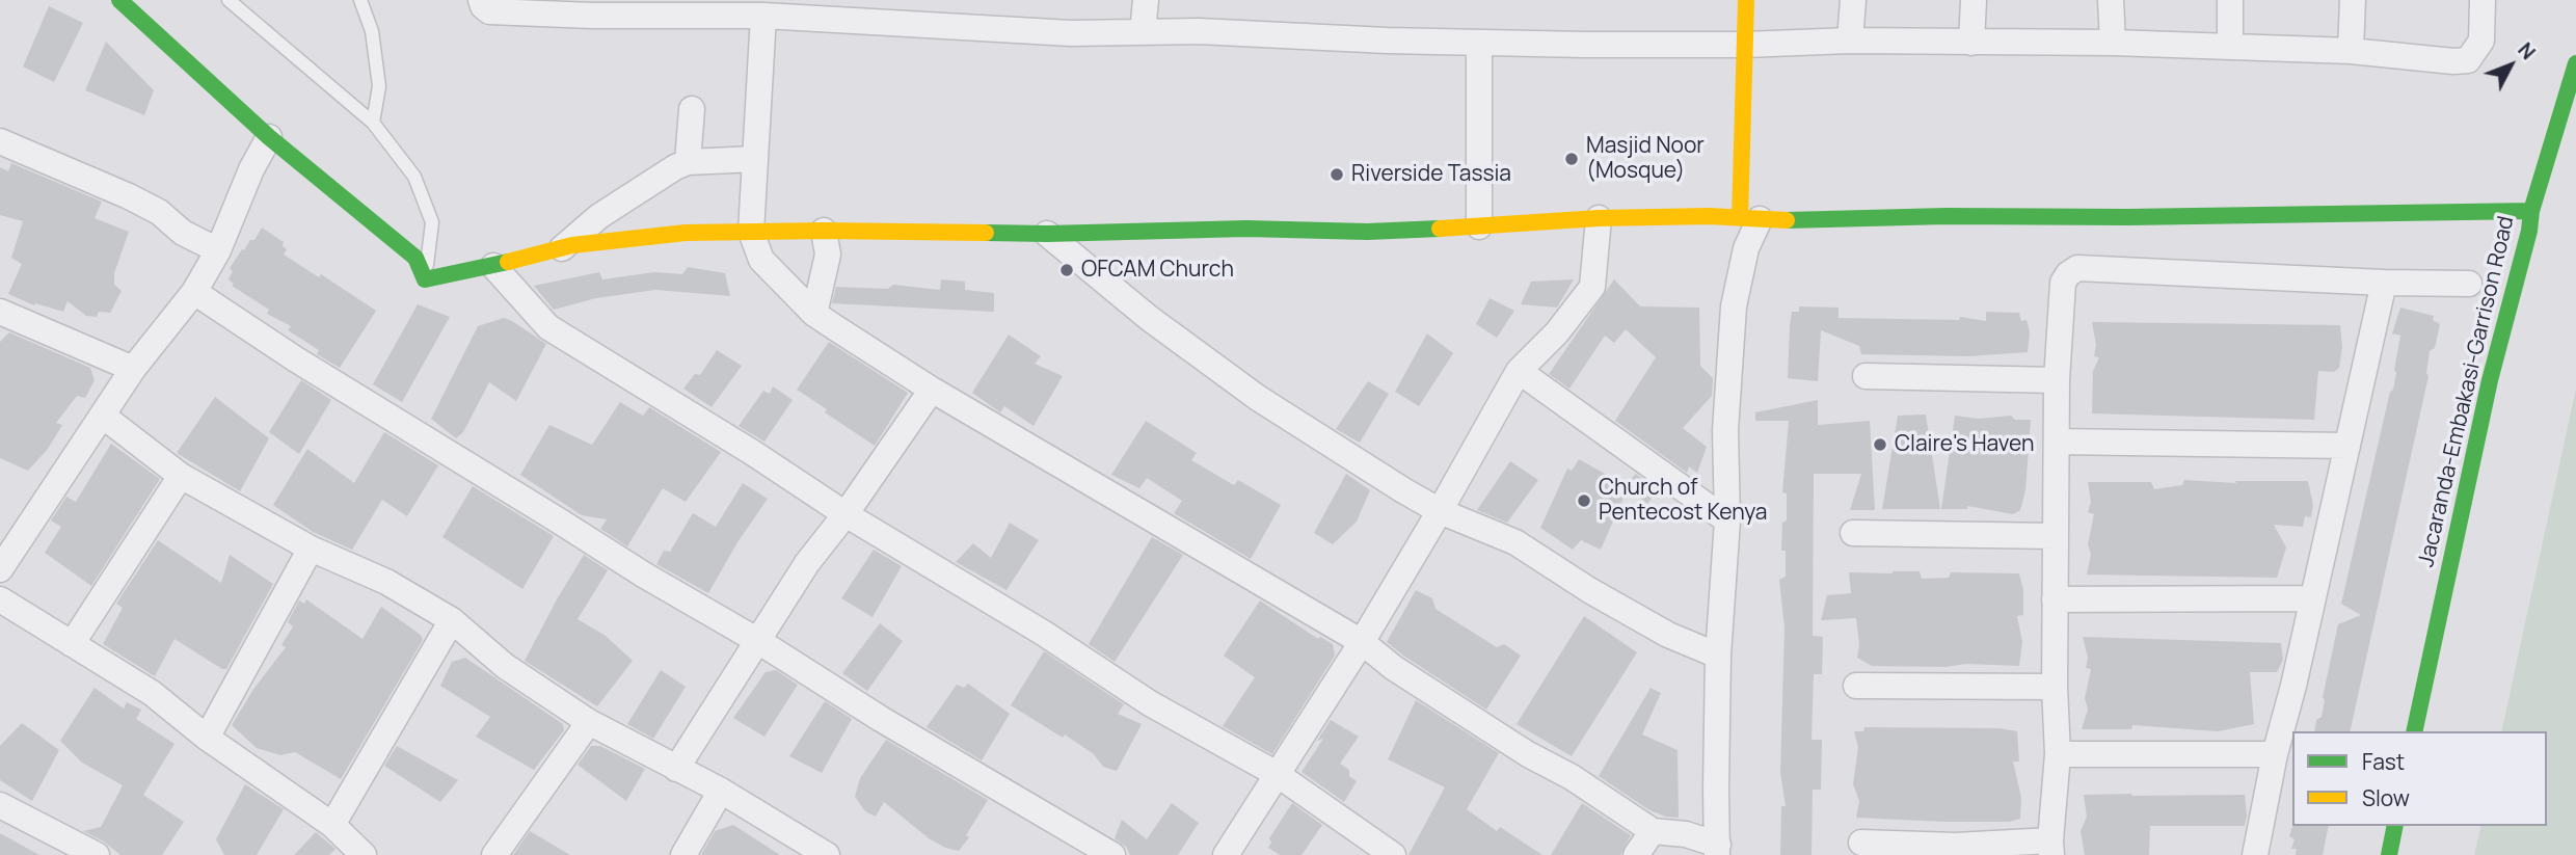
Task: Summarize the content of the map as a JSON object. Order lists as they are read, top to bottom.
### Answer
{
  "streets": {
    "street": ["Jacaranda-Embakasi-Garrison Road"]
  },
  "places": [
    "Masjid Noor (Mosque)",
    "Riverside Tassia",
    "OFCAM Church",
    "Claire's Haven",
    "Church of Pentecost Kenya"
  ],
  "legend": ["Fast", "Slow"],
  "north": "top right"
}
